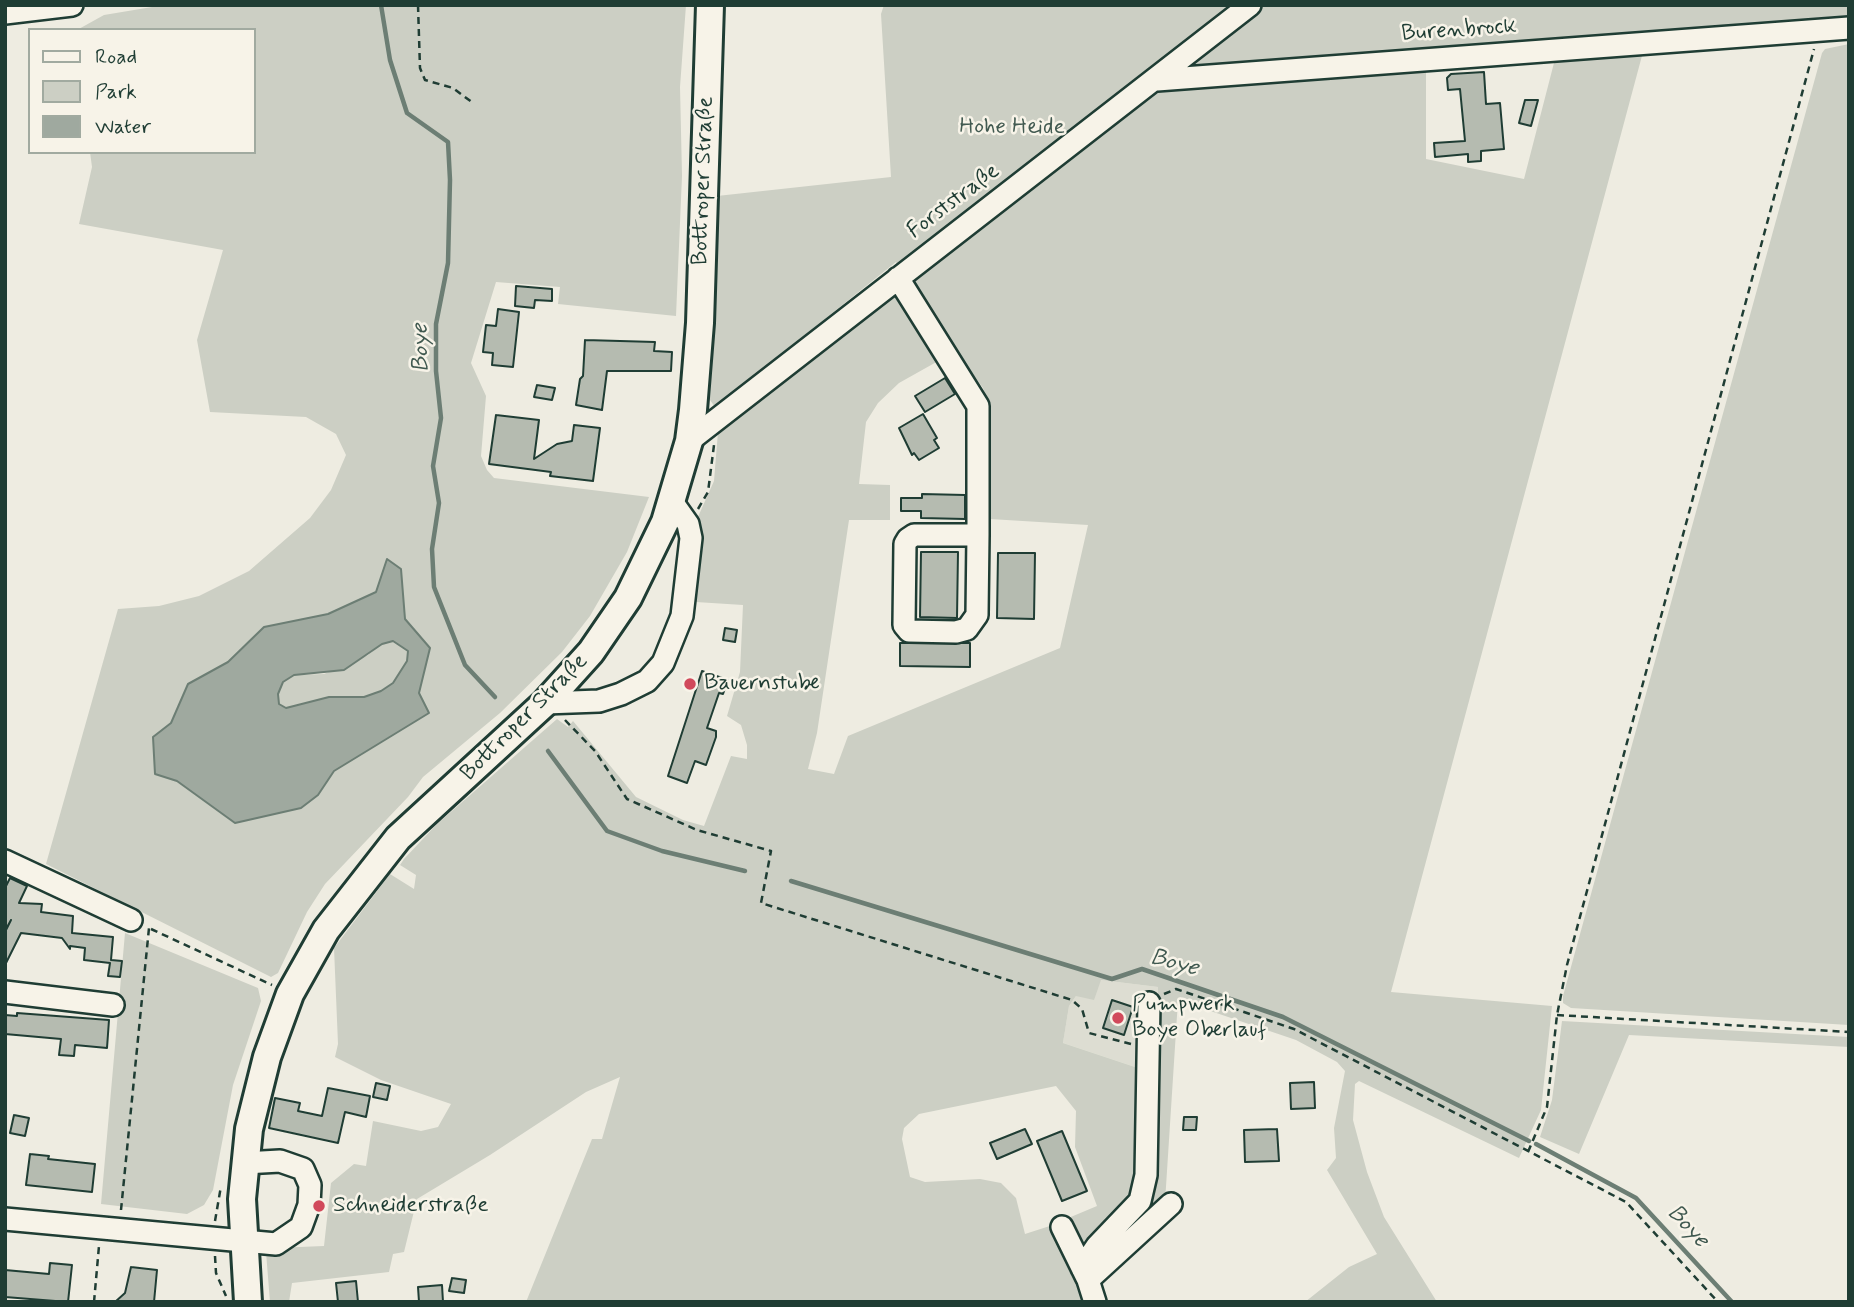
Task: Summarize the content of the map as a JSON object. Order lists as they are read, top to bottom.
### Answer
{
  "streets": {
    "main road": ["Bottroper Straße"],
    "street": ["Burenbrock", "Forststraße"]
  },
  "crossings": [
    ["Burenbrock", "Forststraße"],
    ["Bottroper Straße", "Forststraße"]
  ],
  "water": ["Boye"],
  "parks": ["Hohe Heide"],
  "places": ["Bauernstube", "Pumpwerk Boye Oberlauf", "Schneiderstraße"],
  "legend": ["Road", "Park", "Water"]
}
